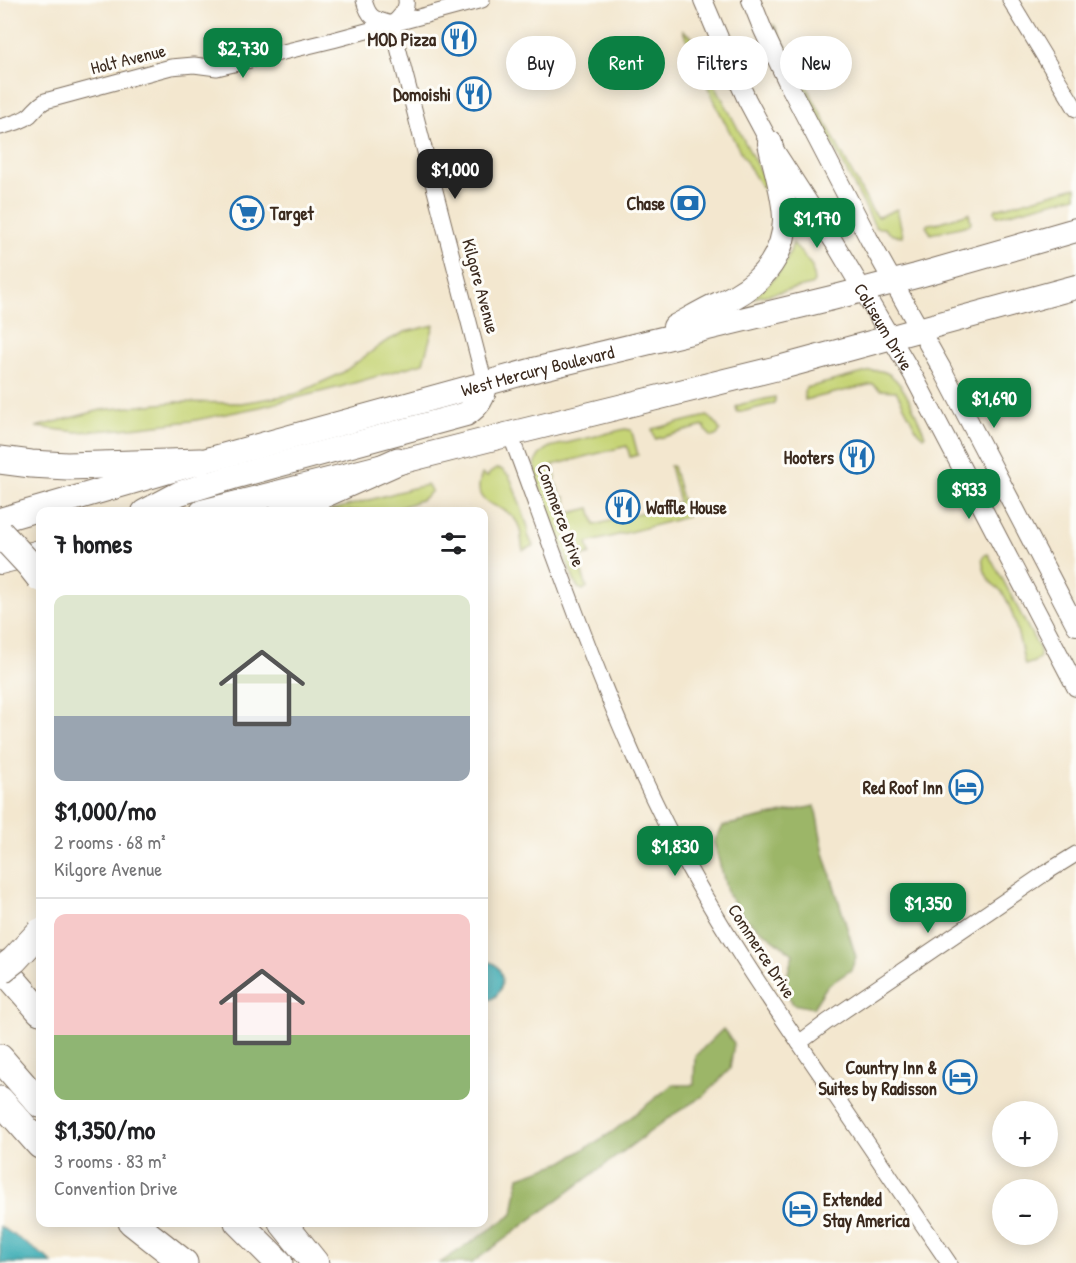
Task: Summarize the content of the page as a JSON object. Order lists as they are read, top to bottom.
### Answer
{
  "streets": {
    "main road": ["West Mercury Boulevard"],
    "street": [
      "Holt Avenue",
      "Kilgore Avenue",
      "Coliseum Drive",
      "Commerce Drive"
    ]
  },
  "crossings": [
    ["Holt Avenue", "Kilgore Avenue"],
    ["Kilgore Avenue", "West Mercury Boulevard"],
    ["Coliseum Drive", "West Mercury Boulevard"]
  ],
  "places": {
    "restaurant": [
      "MOD Pizza",
      "Domoishi",
      "Hooters",
      "Waffle House"
    ],
    "bank": ["Chase"],
    "supermarket": ["Target"],
    "hotel": ["Red Roof Inn", "Country Inn & Suites by Radisson", "Extended Stay America"]
  },
  "page": {
    "price": [
      "$2,730",
      "$1,000",
      "$1,170",
      "$1,690",
      "$933",
      "$1,830",
      "$1,350"
    ],
    "chip": [
      "Buy",
      "Rent",
      "Filters",
      "New"
    ],
    "heading": "7 homes",
    "list": [
      {
        "name": "$1,000/mo",
        "note": "2 rooms · 68 m² · Kilgore Avenue"
      },
      {
        "name": "$1,350/mo",
        "note": "3 rooms · 83 m² · Convention Drive"
      }
    ],
    "map_buttons": ["+", "−"]
  }
}
